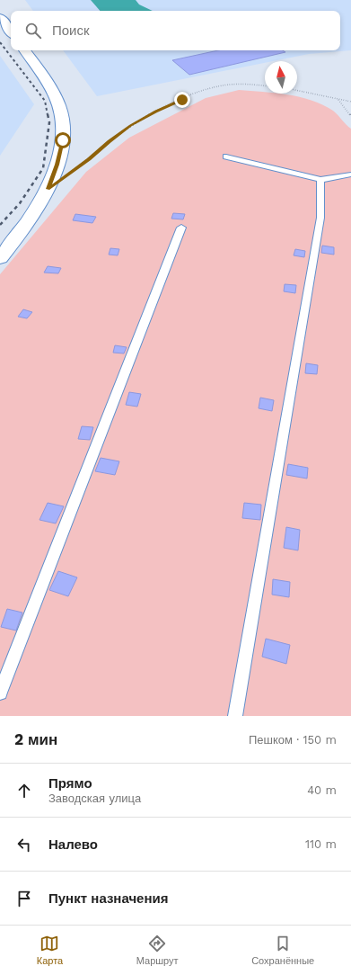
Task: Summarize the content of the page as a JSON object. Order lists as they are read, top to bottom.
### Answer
{
  "north": "top",
  "page": {
    "search": "Поиск",
    "heading": ["2 мин", "Пешком · 150 m"],
    "list": [
      ["Прямо", "Заводская улица", "40 m"],
      ["Налево", "110 m"],
      "Пункт назначения"
    ],
    "nav": ["Карта", "Маршрут", "Сохранённые"]
  }
}
